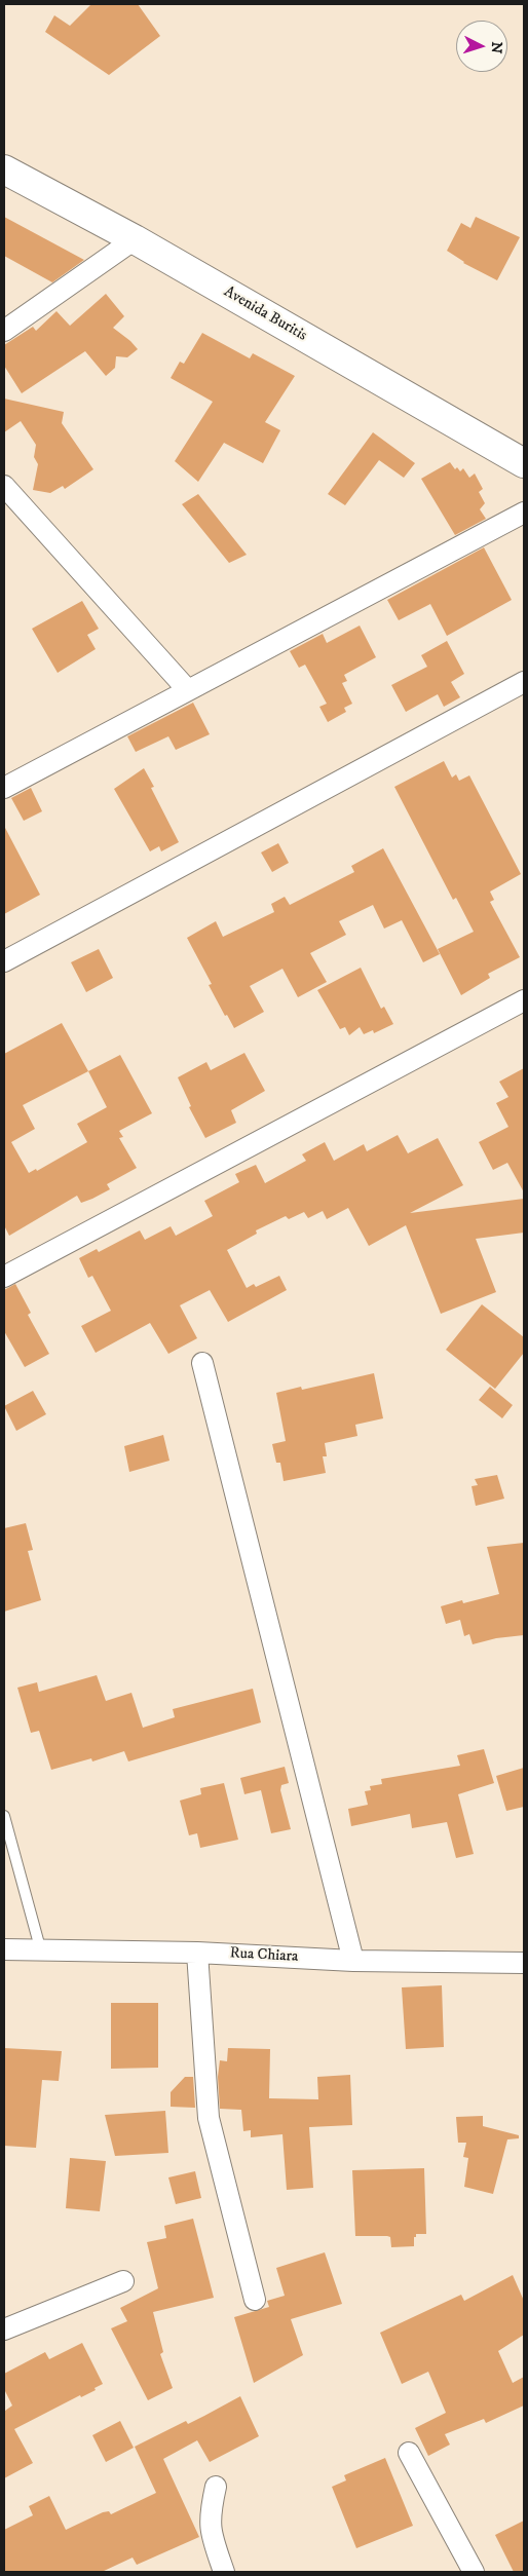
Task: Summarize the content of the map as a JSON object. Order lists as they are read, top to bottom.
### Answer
{
  "streets": {
    "street": ["Avenida Buritis", "Rua Chiara"]
  },
  "north": "right"
}
